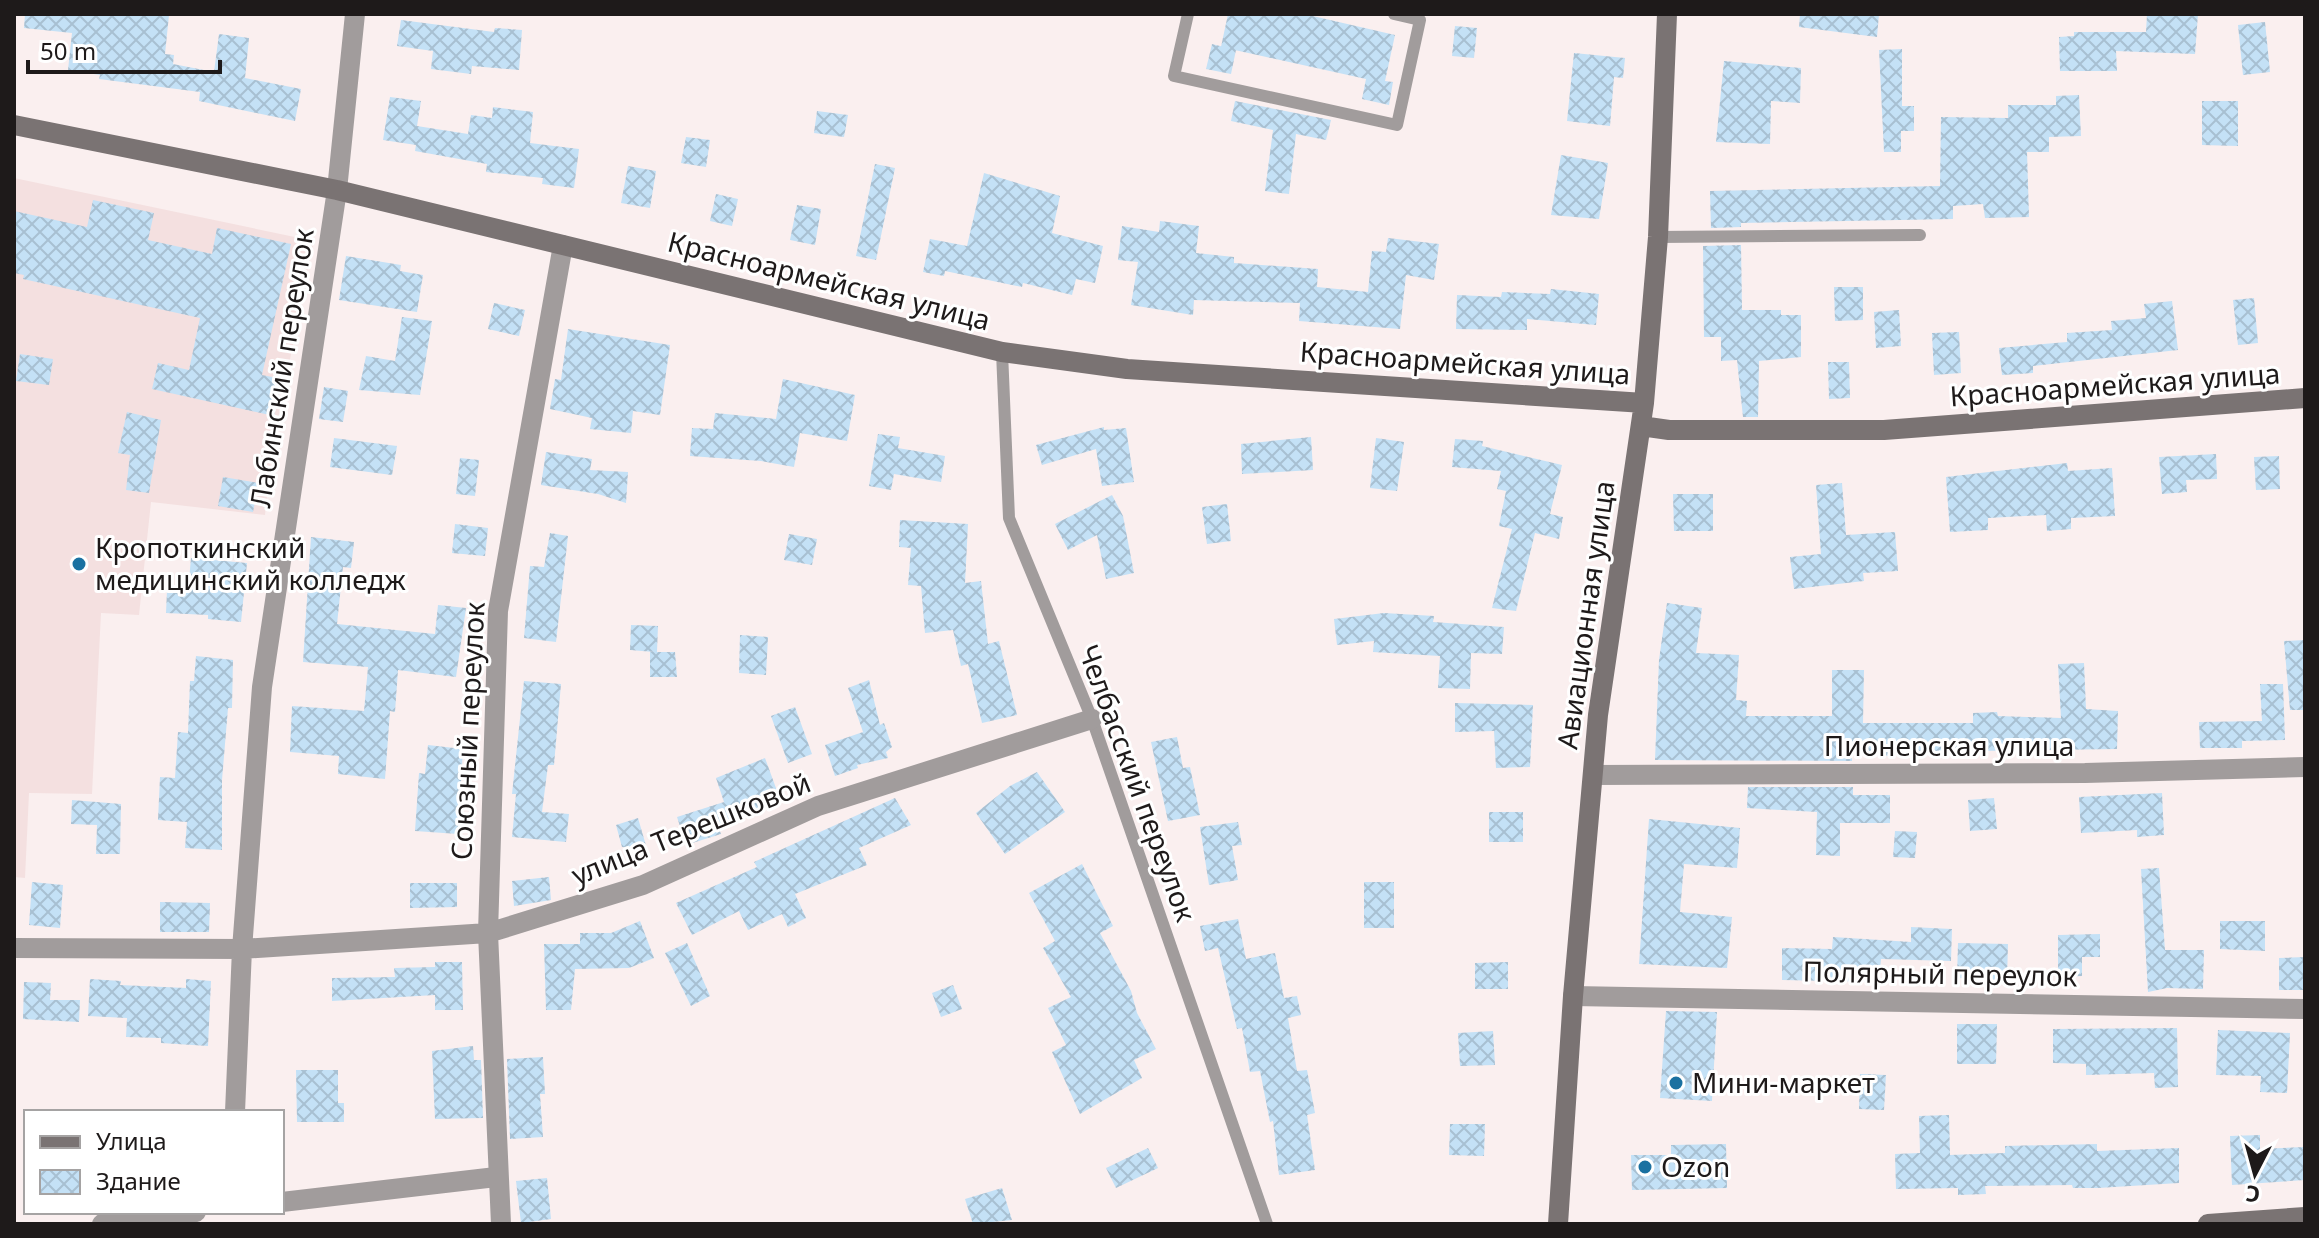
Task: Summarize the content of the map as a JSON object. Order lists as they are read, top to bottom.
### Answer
{
  "streets": {
    "street": [
      "Красноармейская улица",
      "Лабинский переулок",
      "Авиационная улица",
      "Союзный переулок",
      "Пионерская улица",
      "улица Терешковой",
      "Полярный переулок"
    ],
    "lane": ["Челбасский переулок"]
  },
  "crossings": [
    ["Красноармейская улица", "Лабинский переулок"],
    ["Красноармейская улица", "Авиационная улица"],
    ["Красноармейская улица", "Союзный переулок"],
    ["Красноармейская улица", "Челбасский переулок"],
    ["Лабинский переулок", "улица Терешковой"],
    ["Авиационная улица", "Пионерская улица"],
    ["Авиационная улица", "Полярный переулок"],
    ["Союзный переулок", "улица Терешковой"],
    ["Челбасский переулок", "улица Терешковой"]
  ],
  "places": ["Кропоткинский медицинский колледж", "Мини-маркет", "Ozon"],
  "legend": ["Улица", "Здание"],
  "scale_bar": "50 m",
  "north": "bottom"
}
